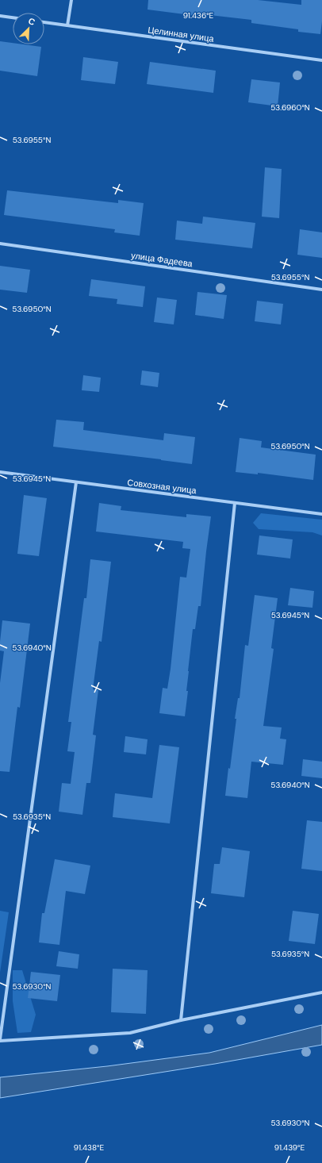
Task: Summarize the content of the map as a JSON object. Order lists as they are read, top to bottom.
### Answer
{
  "streets": {
    "street": ["Целинная улица", "улица Фадеева", "Совхозная улица"]
  },
  "north": "top right",
  "coordinates": [
    "91.436°E",
    "53.6960°N",
    "53.6955°N",
    "53.6950°N",
    "53.6945°N",
    "53.6940°N",
    "53.6935°N",
    "53.6930°N",
    "91.438°E",
    "91.439°E"
  ]
}
